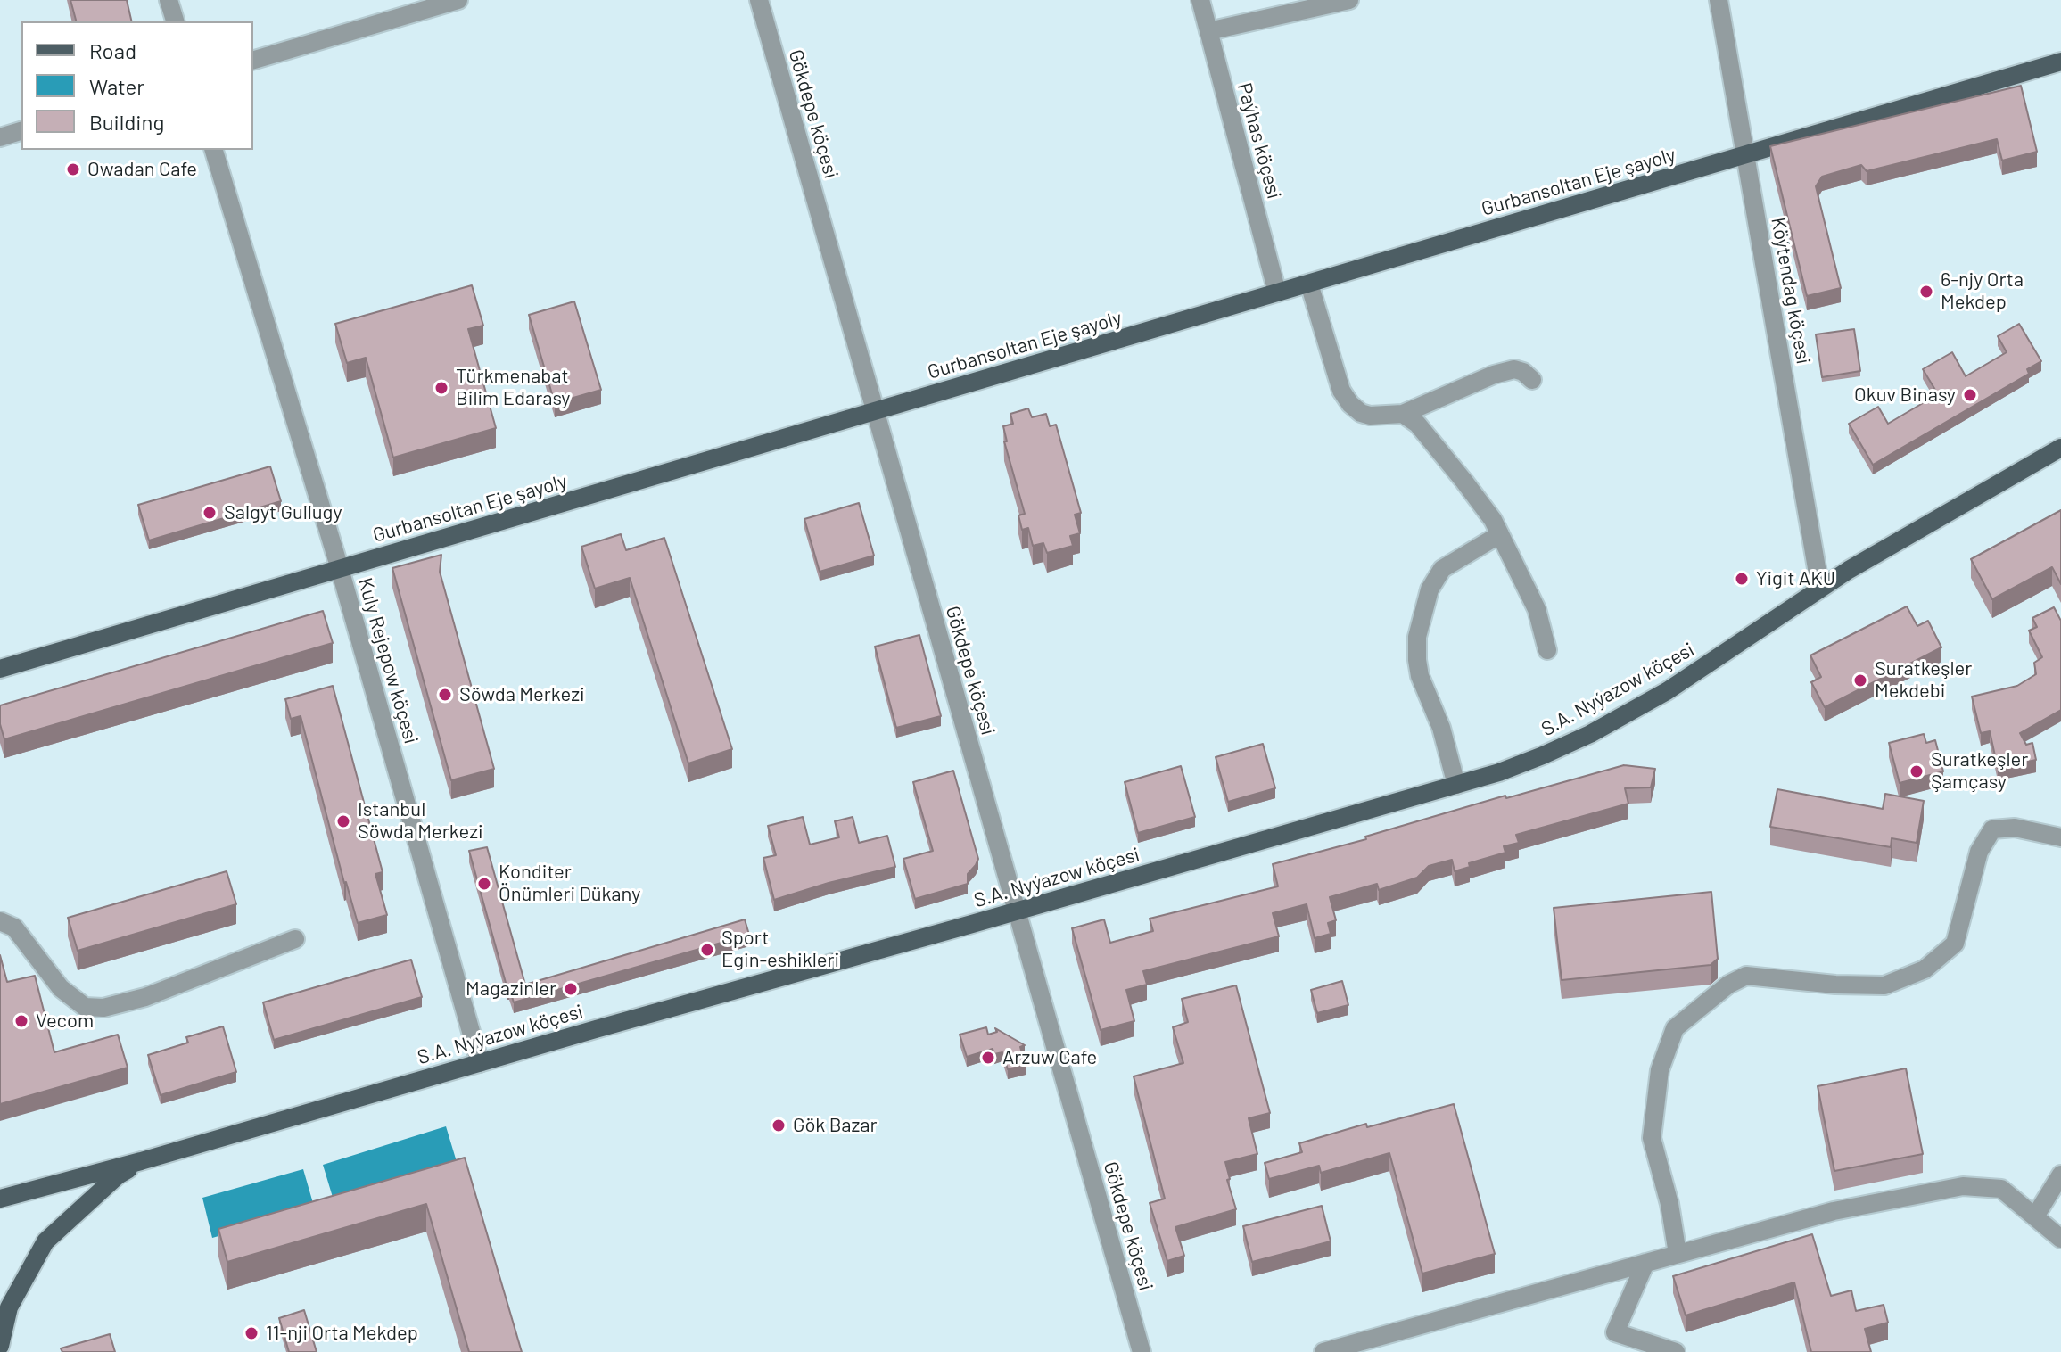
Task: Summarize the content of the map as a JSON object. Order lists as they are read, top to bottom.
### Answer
{
  "streets": {
    "main road": ["Gurbansoltan Eje şayoly", "S.A. Nyýazow köçesi"],
    "street": [
      "Gökdepe köçesi",
      "Paýhas köçesi",
      "Köýtendag köçesi",
      "Kuly Rejepow köçesi"
    ]
  },
  "crossings": [
    ["Gökdepe köçesi", "Gurbansoltan Eje şayoly"],
    ["Gökdepe köçesi", "S.A. Nyýazow köçesi"],
    ["Paýhas köçesi", "Gurbansoltan Eje şayoly"],
    ["Gurbansoltan Eje şayoly", "Köýtendag köçesi"],
    ["Gurbansoltan Eje şayoly", "Kuly Rejepow köçesi"],
    ["Köýtendag köçesi", "S.A. Nyýazow köçesi"],
    ["Kuly Rejepow köçesi", "S.A. Nyýazow köçesi"]
  ],
  "places": [
    "Owadan Cafe",
    "6-njy Orta Mekdep",
    "Türkmenabat Bilim Edarasy",
    "Okuv Binasy",
    "Salgyt Gullugy",
    "Yigit AKU",
    "Suratkeşler Mekdebi",
    "Söwda Merkezi",
    "Suratkeşler Şamçasy",
    "Istanbul Söwda Merkezi",
    "Konditer Önümleri Dükany",
    "Sport Egin-eshikleri",
    "Magazinler",
    "Vecom",
    "Arzuw Cafe",
    "Gök Bazar",
    "11-nji Orta Mekdep"
  ],
  "legend": ["Road", "Water", "Building"]
}
